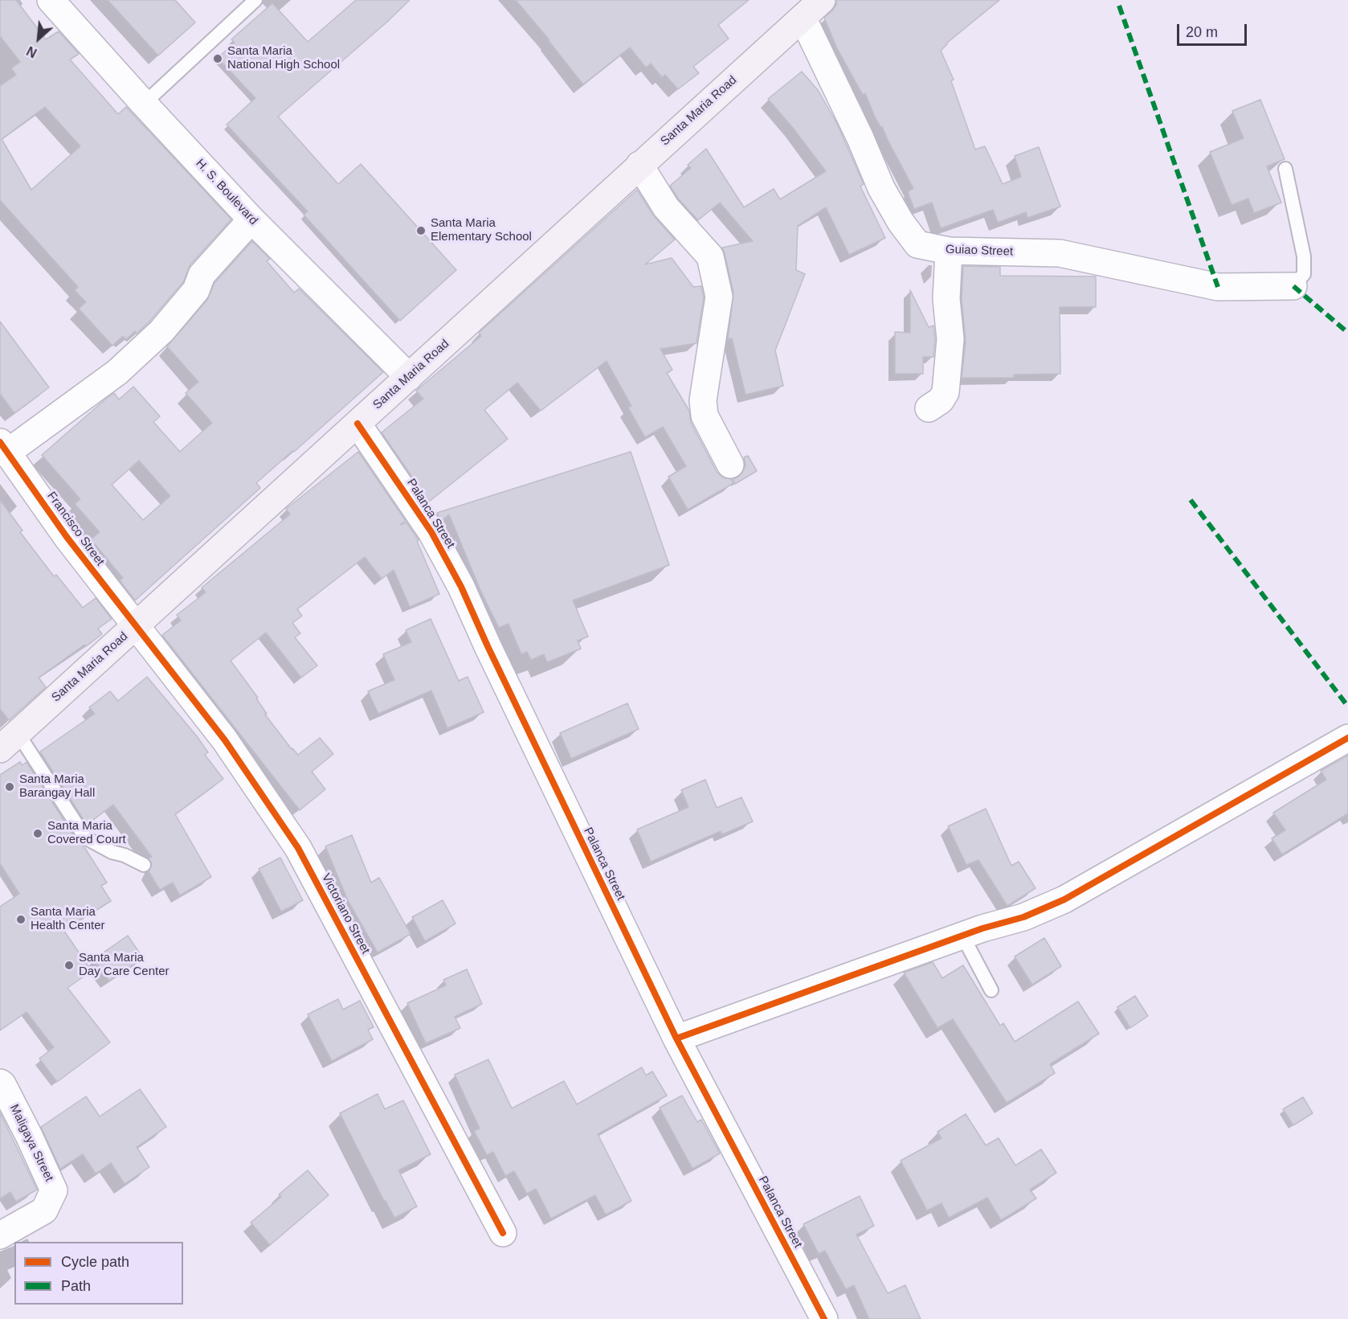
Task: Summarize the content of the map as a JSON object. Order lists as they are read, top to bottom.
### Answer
{
  "streets": {
    "main road": ["Santa Maria Road"],
    "street": [
      "H. S. Boulevard",
      "Guiao Street",
      "Palanca Street",
      "Francisco Street",
      "Victoriano Street",
      "Maligaya Street"
    ]
  },
  "crossings": [
    ["Santa Maria Road", "H. S. Boulevard"],
    ["Santa Maria Road", "Guiao Street"],
    ["Santa Maria Road", "Palanca Street"],
    ["Santa Maria Road", "Francisco Street"],
    ["Santa Maria Road", "Victoriano Street"],
    ["Francisco Street", "Victoriano Street"]
  ],
  "places": [
    "Santa Maria National High School",
    "Santa Maria Elementary School",
    "Santa Maria Barangay Hall",
    "Santa Maria Covered Court",
    "Santa Maria Health Center",
    "Santa Maria Day Care Center"
  ],
  "legend": ["Cycle path", "Path"],
  "scale_bar": "20 m",
  "north": "bottom left"
}
